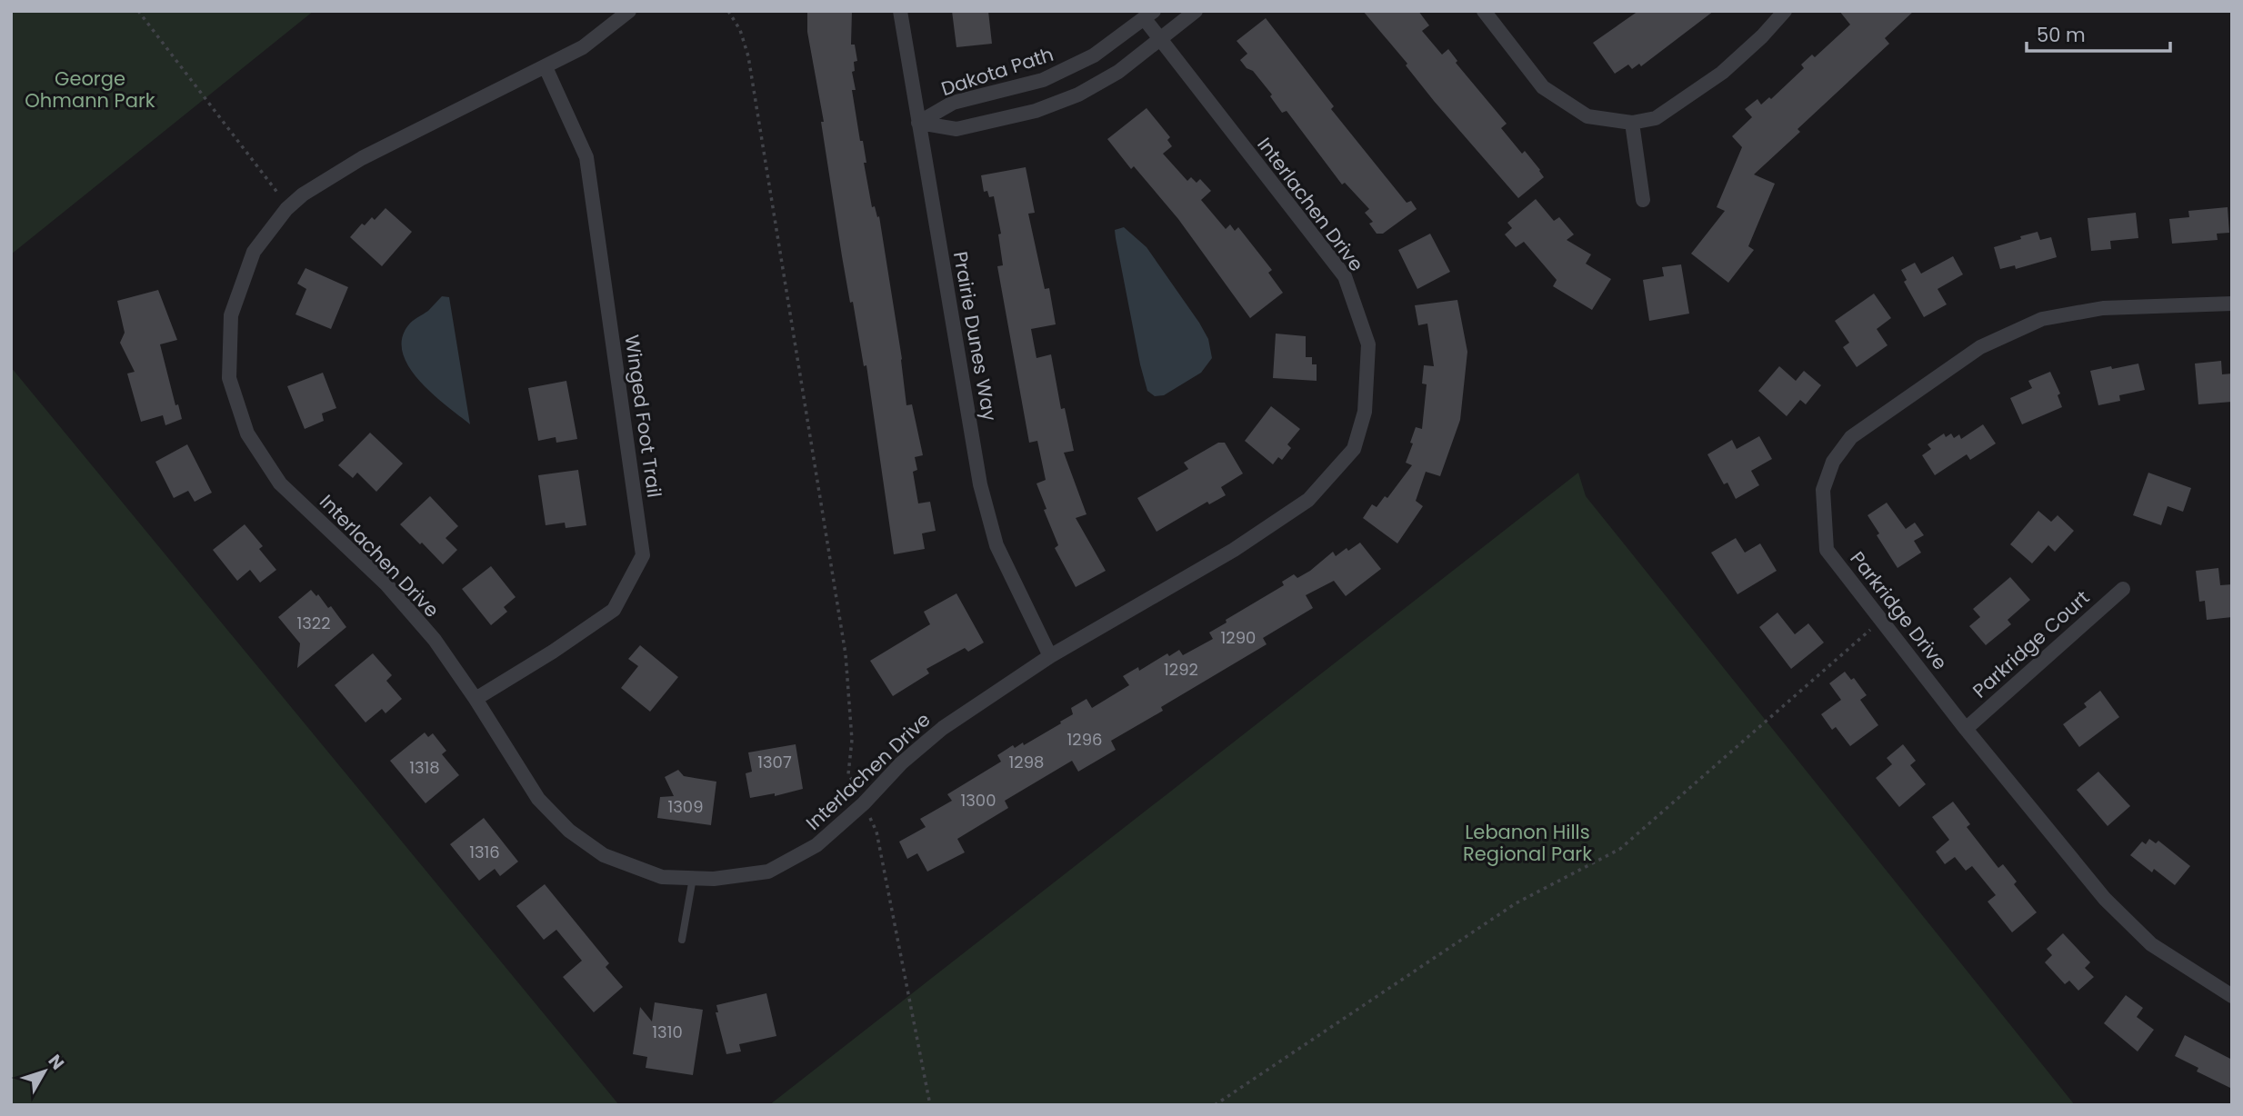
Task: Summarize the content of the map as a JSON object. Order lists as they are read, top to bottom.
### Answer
{
  "streets": {
    "street": [
      "Dakota Path",
      "Interlachen Drive",
      "Prairie Dunes Way",
      "Winged Foot Trail",
      "Parkridge Drive",
      "Parkridge Court"
    ]
  },
  "crossings": [
    ["Dakota Path", "Interlachen Drive"],
    ["Dakota Path", "Prairie Dunes Way"],
    ["Interlachen Drive", "Prairie Dunes Way"],
    ["Interlachen Drive", "Winged Foot Trail"],
    ["Parkridge Drive", "Parkridge Court"]
  ],
  "parks": ["George Ohmann Park", "Lebanon Hills Regional Park"],
  "house_numbers": [
    "1322",
    "1290",
    "1292",
    "1296",
    "1307",
    "1298",
    "1318",
    "1300",
    "1309",
    "1316",
    "1310"
  ],
  "scale_bar": "50 m",
  "north": "top right"
}
